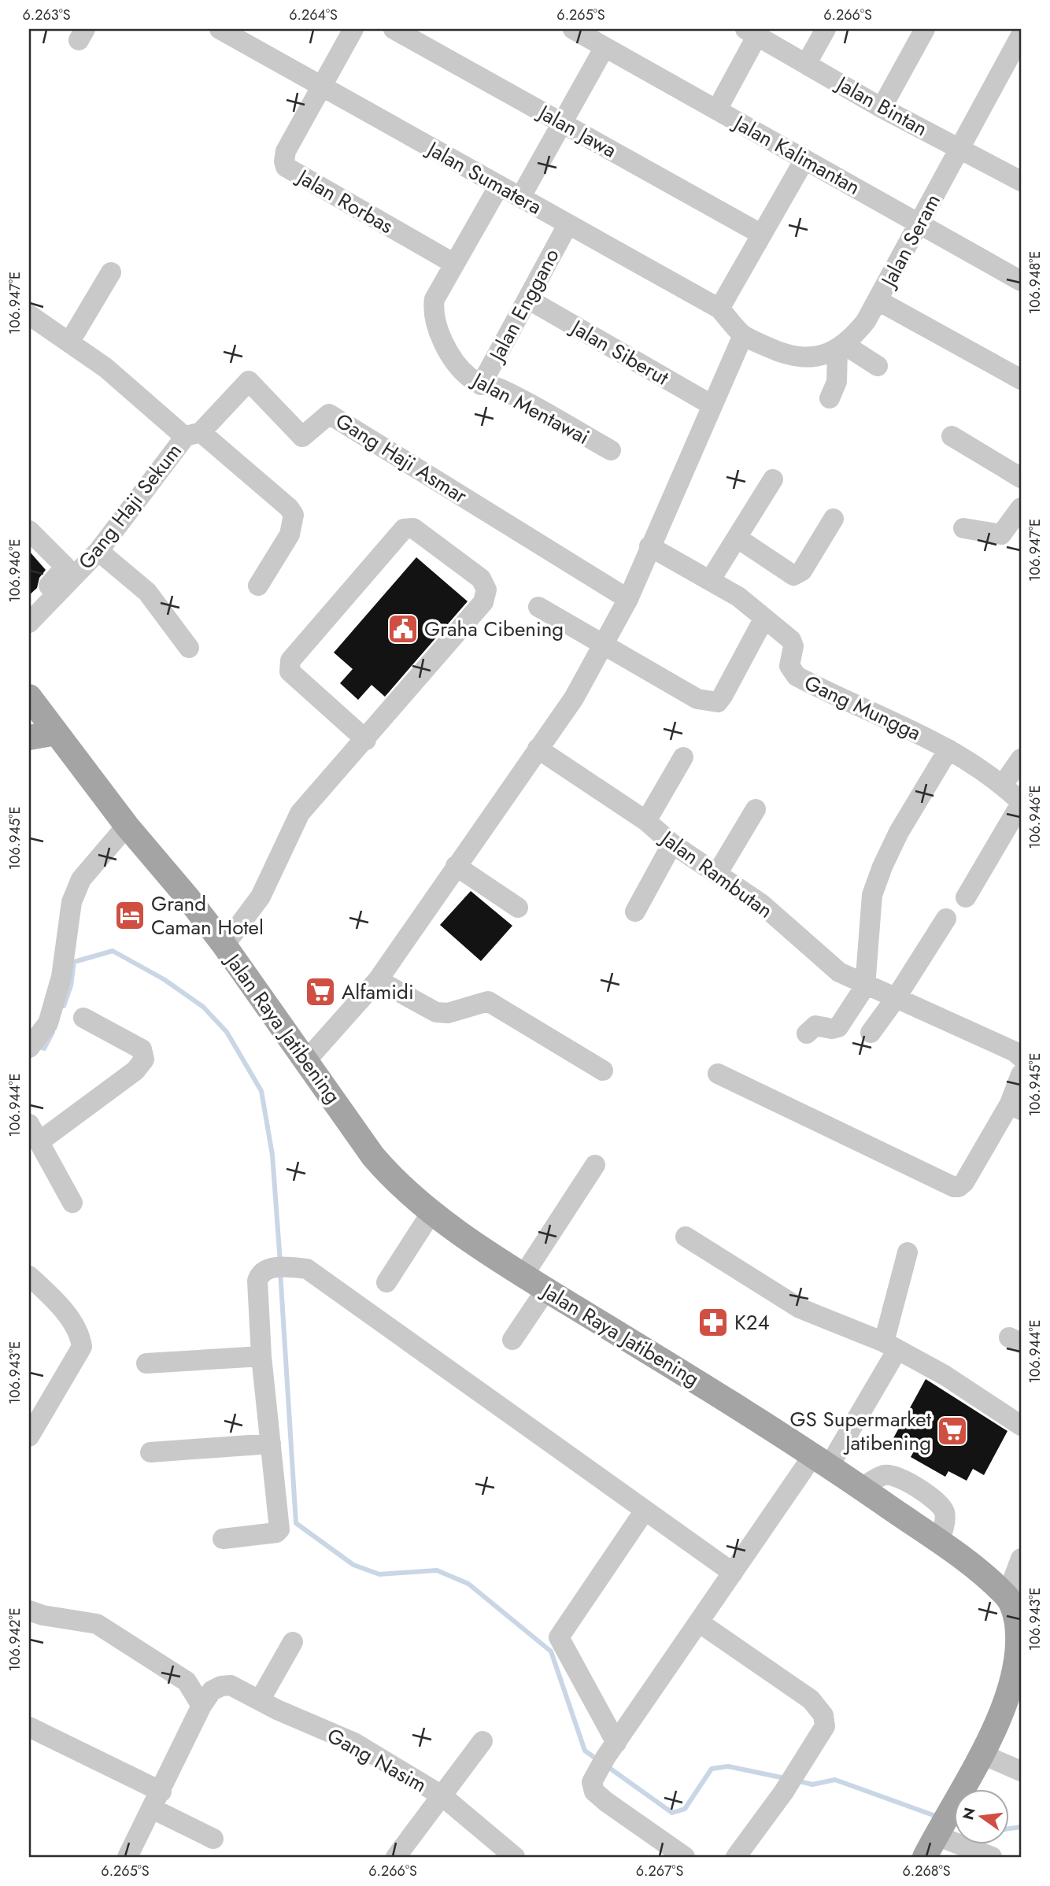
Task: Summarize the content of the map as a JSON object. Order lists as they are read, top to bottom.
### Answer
{
  "streets": {
    "main road": ["Jalan Raya Jatibening"],
    "street": [
      "Jalan Bintan",
      "Jalan Jawa",
      "Jalan Kalimantan",
      "Jalan Sumatera",
      "Jalan Rorbas",
      "Jalan Seram",
      "Jalan Enggano",
      "Jalan Siberut",
      "Jalan Mentawai",
      "Gang Haji Asmar",
      "Gang Haji Sekum",
      "Gang Mungga",
      "Jalan Rambutan",
      "Gang Nasim"
    ]
  },
  "crossings": [
    ["Jalan Bintan", "Jalan Seram"],
    ["Jalan Kalimantan", "Jalan Seram"],
    ["Jalan Sumatera", "Jalan Rorbas"],
    ["Jalan Sumatera", "Jalan Enggano"],
    ["Jalan Sumatera", "Jalan Mentawai"],
    ["Jalan Rorbas", "Jalan Mentawai"],
    ["Jalan Enggano", "Jalan Siberut"],
    ["Jalan Enggano", "Jalan Mentawai"],
    ["Gang Haji Asmar", "Gang Haji Sekum"]
  ],
  "places": {
    "public building": ["Graha Cibening"],
    "hotel": ["Grand Caman Hotel"],
    "supermarket": ["Alfamidi", "GS Supermarket Jatibening"],
    "pharmacy": ["K24"]
  },
  "north": "left",
  "coordinates": [
    "6.263°S",
    "6.264°S",
    "6.265°S",
    "6.266°S",
    "106.948°E",
    "106.947°E",
    "106.946°E",
    "106.945°E",
    "106.944°E",
    "106.943°E",
    "106.942°E",
    "6.267°S",
    "6.268°S"
  ]
}
